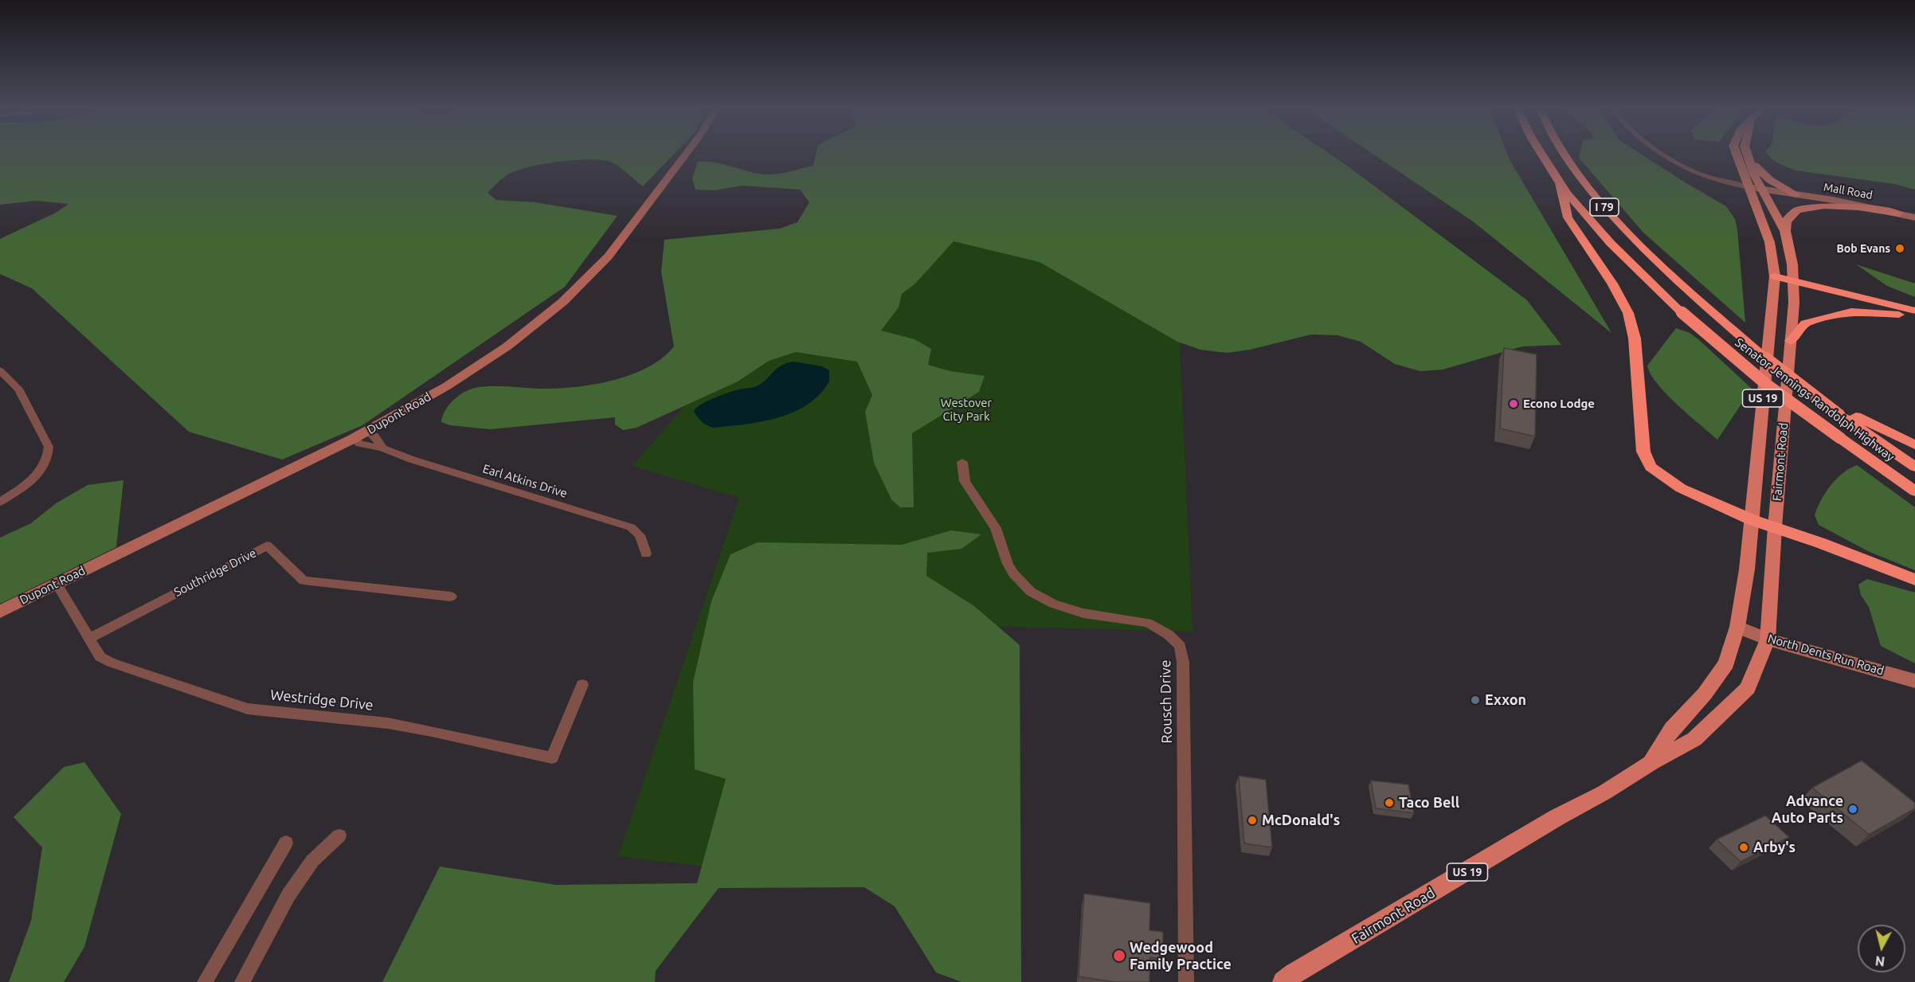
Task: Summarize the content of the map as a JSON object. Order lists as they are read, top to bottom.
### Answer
{
  "streets": {
    "highway": ["I 79", "Senator Jennings Randolph Highway"],
    "main road": ["US 19", "Fairmont Road"],
    "street": [
      "Mall Road",
      "Dupont Road",
      "Earl Atkins Drive",
      "Southridge Drive",
      "North Dents Run Road",
      "Westridge Drive",
      "Rousch Drive"
    ]
  },
  "crossings": [
    ["Mall Road", "Fairmont Road"],
    ["Dupont Road", "Earl Atkins Drive"],
    ["Dupont Road", "Westridge Drive"],
    ["Fairmont Road", "North Dents Run Road"],
    ["Southridge Drive", "Westridge Drive"]
  ],
  "parks": ["Westover City Park"],
  "places": [
    "Bob Evans",
    "Econo Lodge",
    "Exxon",
    "Taco Bell",
    "Advance Auto Parts",
    "McDonald's",
    "Arby's",
    "Wedgewood Family Practice"
  ],
  "north": "bottom"
}
